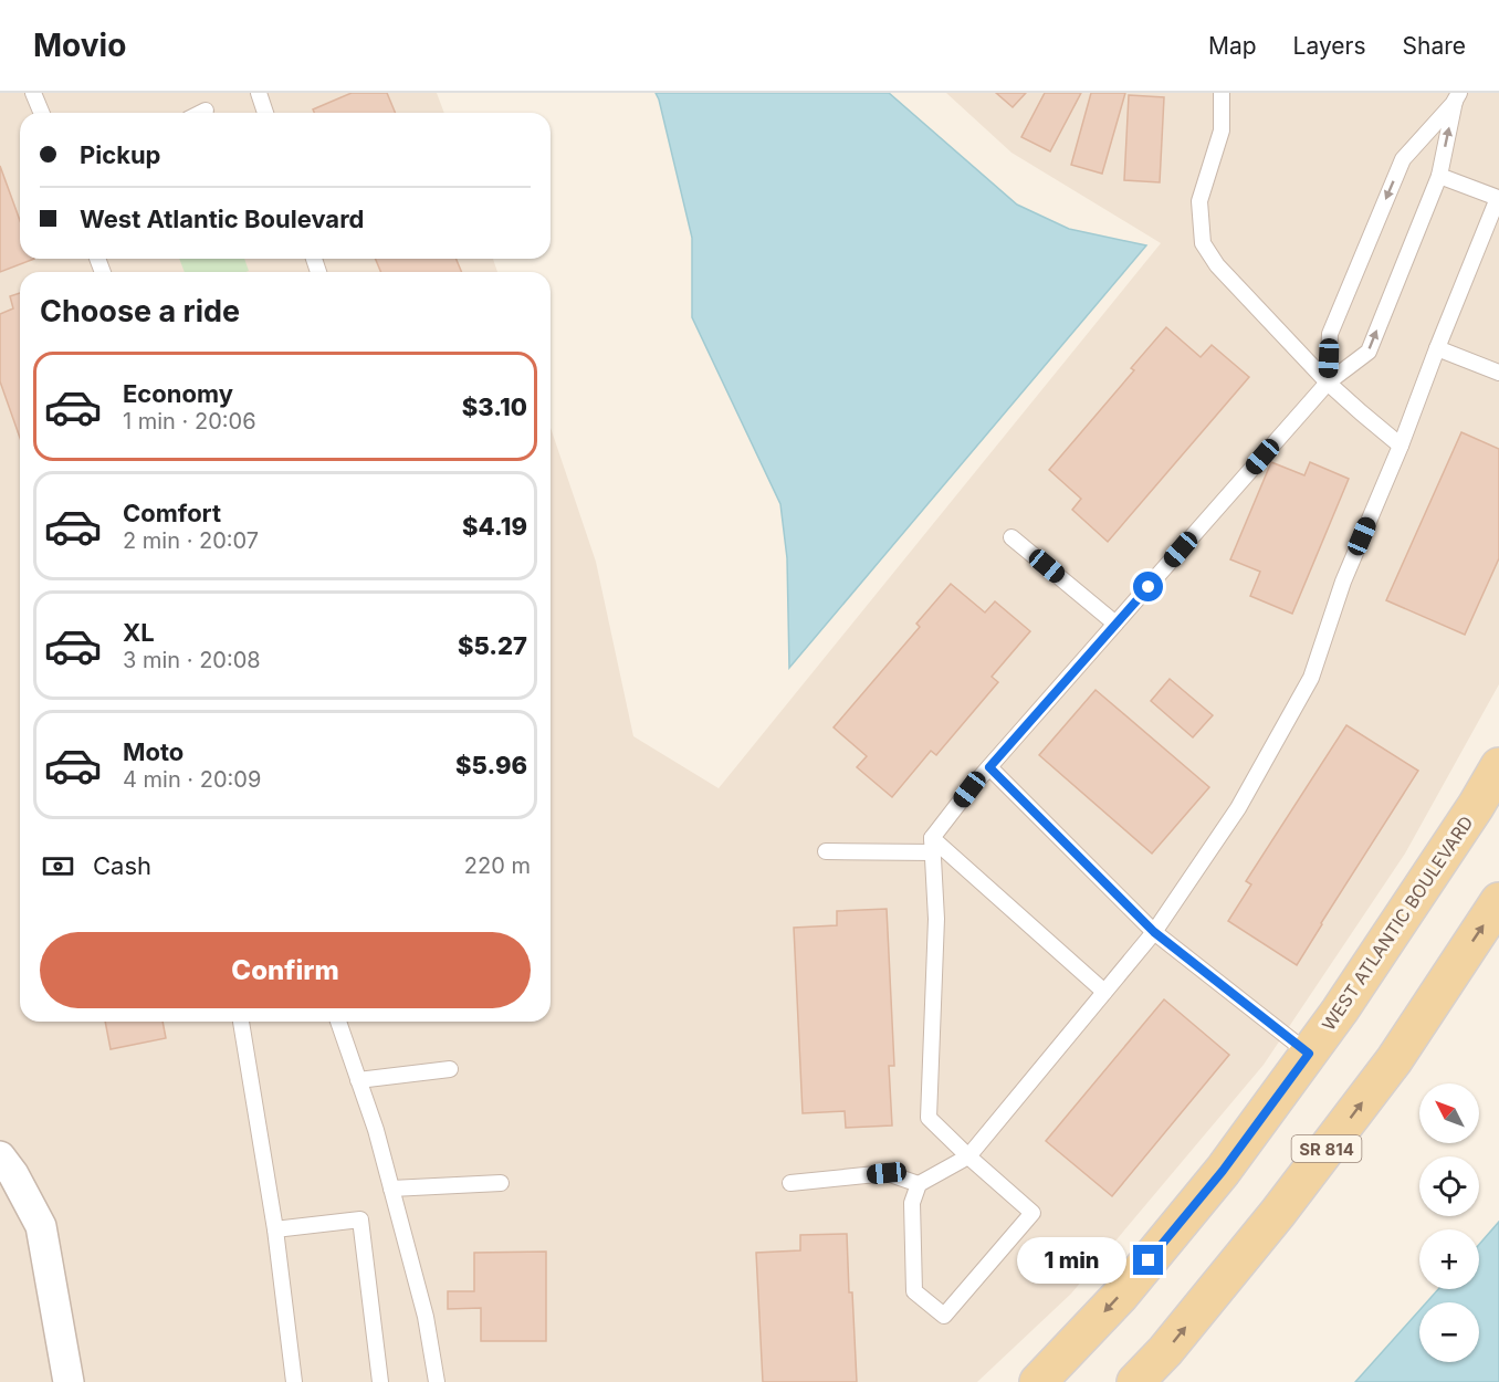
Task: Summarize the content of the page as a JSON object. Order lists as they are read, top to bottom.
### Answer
{
  "streets": {
    "main road": ["WEST ATLANTIC BOULEVARD", "SR 814"]
  },
  "north": "top left",
  "page": {
    "header": "Movio",
    "nav": ["Map", "Layers", "Share"],
    "banner": ["Pickup", "West Atlantic Boulevard"],
    "heading": "Choose a ride",
    "list": [
      {
        "name": "Economy",
        "note": "1 min · 20:06",
        "value": "$3.10"
      },
      {
        "name": "Comfort",
        "note": "2 min · 20:07",
        "value": "$4.19"
      },
      {
        "name": "XL",
        "note": "3 min · 20:08",
        "value": "$5.27"
      },
      {
        "name": "Moto",
        "note": "4 min · 20:09",
        "value": "$5.96"
      }
    ],
    "pay": ["Cash", "220 m"],
    "buttons": "Confirm",
    "map_buttons": ["+", "−"],
    "bubble": "1 min"
  }
}
